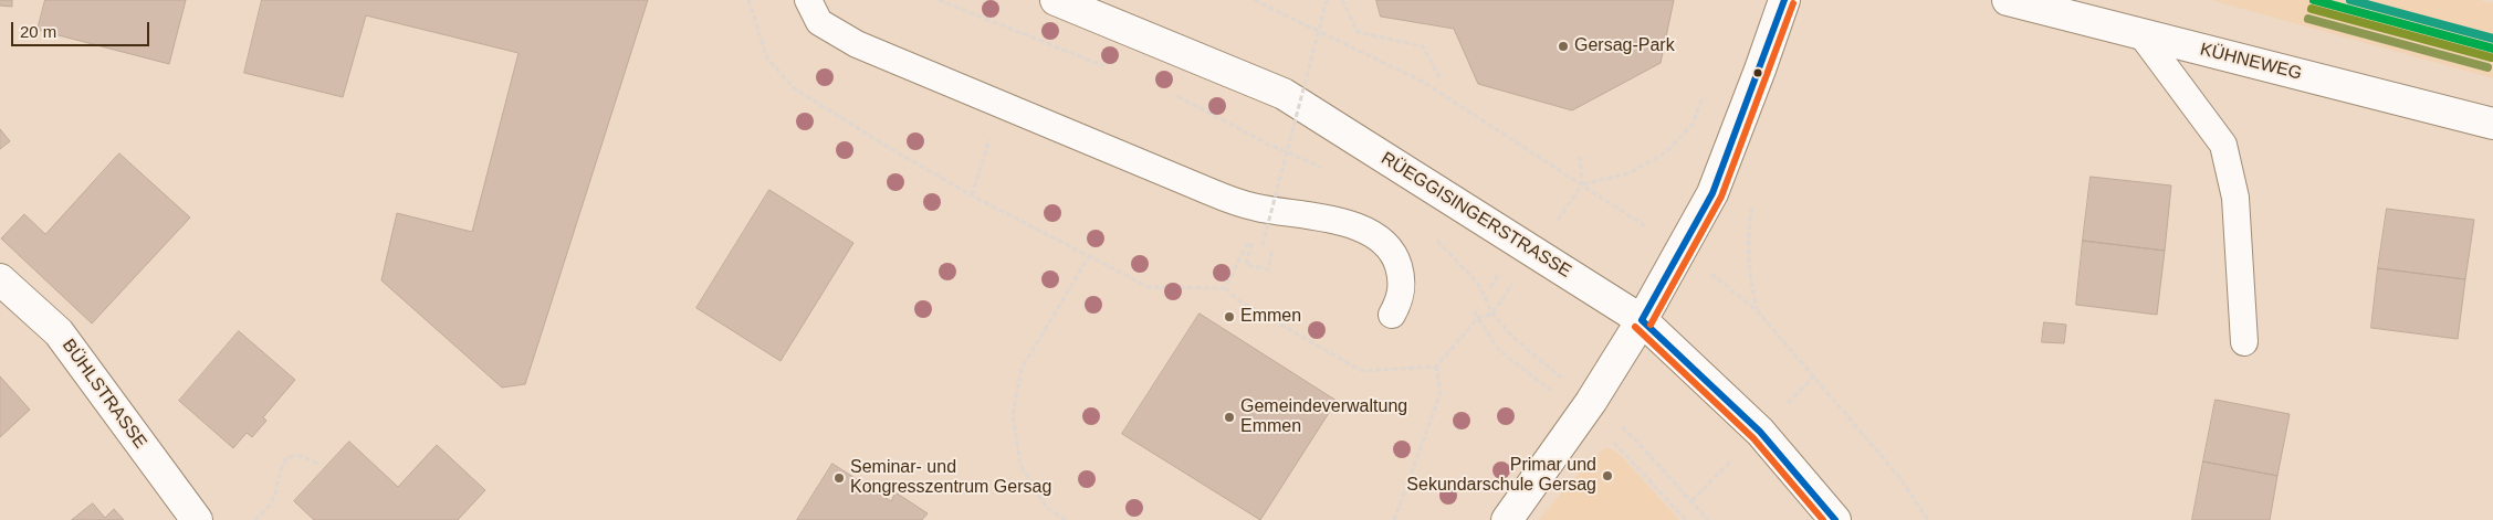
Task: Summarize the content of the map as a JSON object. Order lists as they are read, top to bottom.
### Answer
{
  "streets": {
    "street": ["KÜHNEWEG", "RÜEGGISINGERSTRASSE", "BÜHLSTRASSE"]
  },
  "places": [
    "Gersag-Park",
    "Emmen",
    "Gemeindeverwaltung Emmen",
    "Primar und Sekundarschule Gersag",
    "Seminar- und Kongresszentrum Gersag"
  ],
  "scale_bar": "20 m"
}
